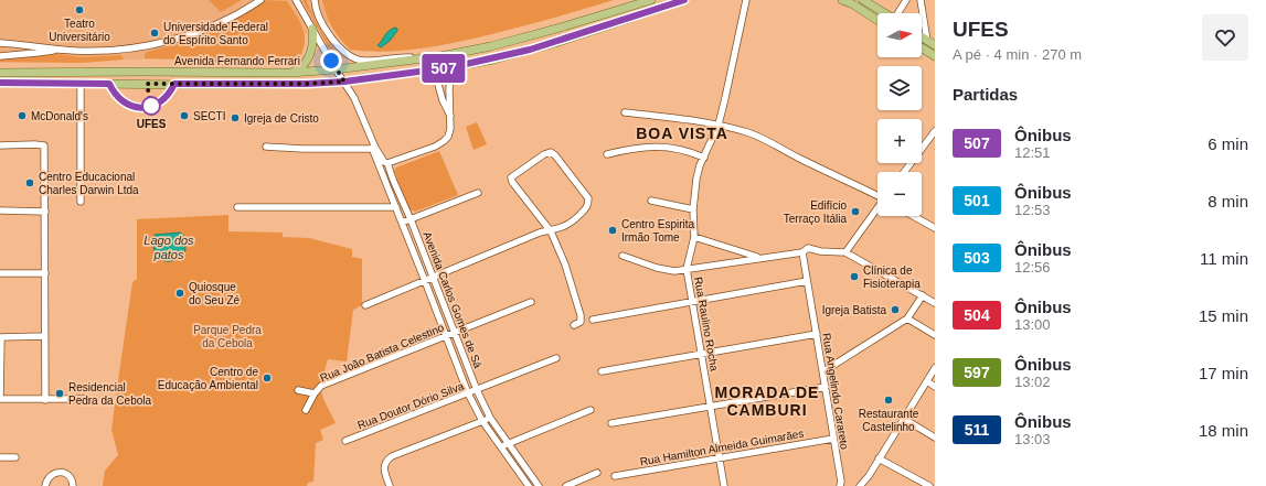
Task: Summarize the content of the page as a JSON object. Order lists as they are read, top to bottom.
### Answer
{
  "streets": {
    "main road": ["Avenida Fernando Ferrari"],
    "street": [
      "Avenida Carlos Gomes de Sá",
      "Rua Raulino Rocha",
      "Rua João Batista Celestino",
      "Rua Angelindo Carareto",
      "Rua Doutor Dório Silva",
      "Rua Hamilton Almeida Guimarães"
    ]
  },
  "crossings": [
    ["Avenida Fernando Ferrari", "Avenida Carlos Gomes de Sá"],
    ["Avenida Carlos Gomes de Sá", "Rua João Batista Celestino"],
    ["Avenida Carlos Gomes de Sá", "Rua Doutor Dório Silva"],
    ["Rua Raulino Rocha", "Rua Hamilton Almeida Guimarães"],
    ["Rua Angelindo Carareto", "Rua Hamilton Almeida Guimarães"]
  ],
  "districts": ["BOA VISTA", "MORADA DE CAMBURI"],
  "water": ["Lago dos patos"],
  "parks": ["Parque Pedra da Cebola"],
  "places": [
    "Teatro Universitário",
    "Universidade Federal do Espírito Santo",
    "UFES",
    "McDonald's",
    "SECTI",
    "Igreja de Cristo",
    "Centro Educacional Charles Darwin Ltda",
    "Edifício Terraço Itália",
    "Centro Espirita Irmão Tome",
    "Clínica de Fisioterapia",
    "Quiosque do Seu Zé",
    "Igreja Batista",
    "Centro de Educação Ambiental",
    "Residencial Pedra da Cebola",
    "Restaurante Castelinho"
  ],
  "lines": ["bus line 507"],
  "north": "right",
  "page": {
    "on_map": "507",
    "heading": [
      ["UFES", "A pé · 4 min · 270 m"],
      "Partidas"
    ],
    "map_buttons": ["+", "−"],
    "list": [
      {
        "mark": "507",
        "name": "Ônibus",
        "note": "12:51",
        "value": "6 min"
      },
      {
        "mark": "501",
        "name": "Ônibus",
        "note": "12:53",
        "value": "8 min"
      },
      {
        "mark": "503",
        "name": "Ônibus",
        "note": "12:56",
        "value": "11 min"
      },
      {
        "mark": "504",
        "name": "Ônibus",
        "note": "13:00",
        "value": "15 min"
      },
      {
        "mark": "597",
        "name": "Ônibus",
        "note": "13:02",
        "value": "17 min"
      },
      {
        "mark": "511",
        "name": "Ônibus",
        "note": "13:03",
        "value": "18 min"
      }
    ]
  }
}
